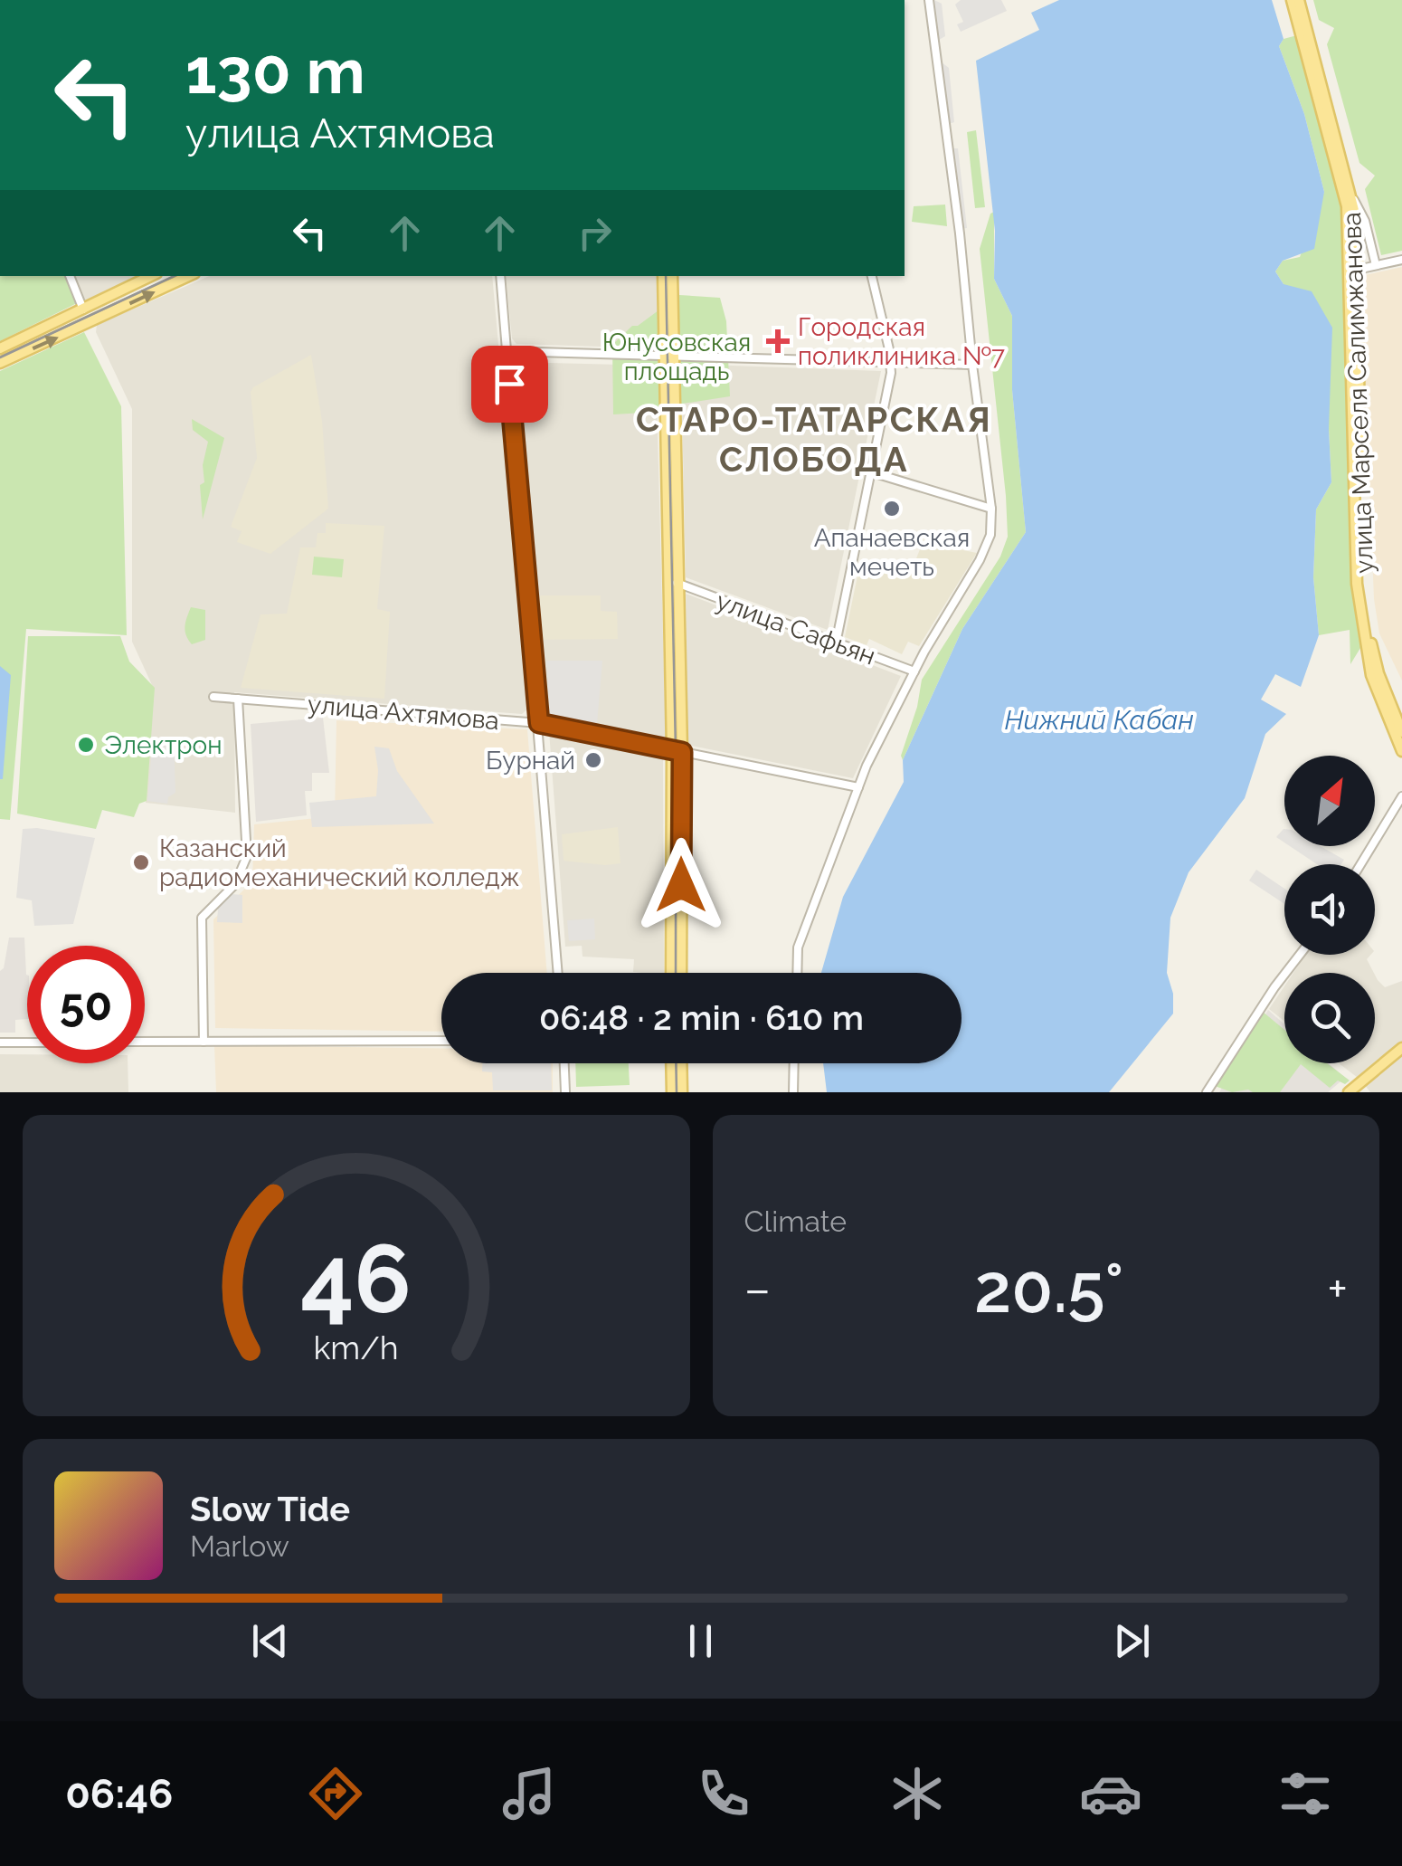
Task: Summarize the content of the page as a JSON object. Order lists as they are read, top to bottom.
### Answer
{
  "streets": {
    "main road": ["улица Марселя Салимжанова"],
    "street": ["улица Сафьян", "улица Ахтямова"]
  },
  "districts": ["СТАРО-ТАТАРСКАЯ СЛОБОДА"],
  "water": ["Нижний Кабан"],
  "parks": ["Юнусовская площадь"],
  "places": {
    "health": ["Городская поликлиника №7"],
    "other": [
      "Апанаевская мечеть",
      "Электрон",
      "Бурнай",
      "Казанский радиомеханический колледж"
    ]
  },
  "north": "top right",
  "page": {
    "turn": ["130 m", "улица Ахтямова"],
    "limit": "50",
    "trip": "06:48 · 2 min · 610 m",
    "tile": "Climate",
    "heat": ["−", "20.5°", "+"],
    "song": ["Slow Tide", "Marlow"],
    "tabs": "06:46",
    "gauge": ["46", "km/h"]
  }
}
